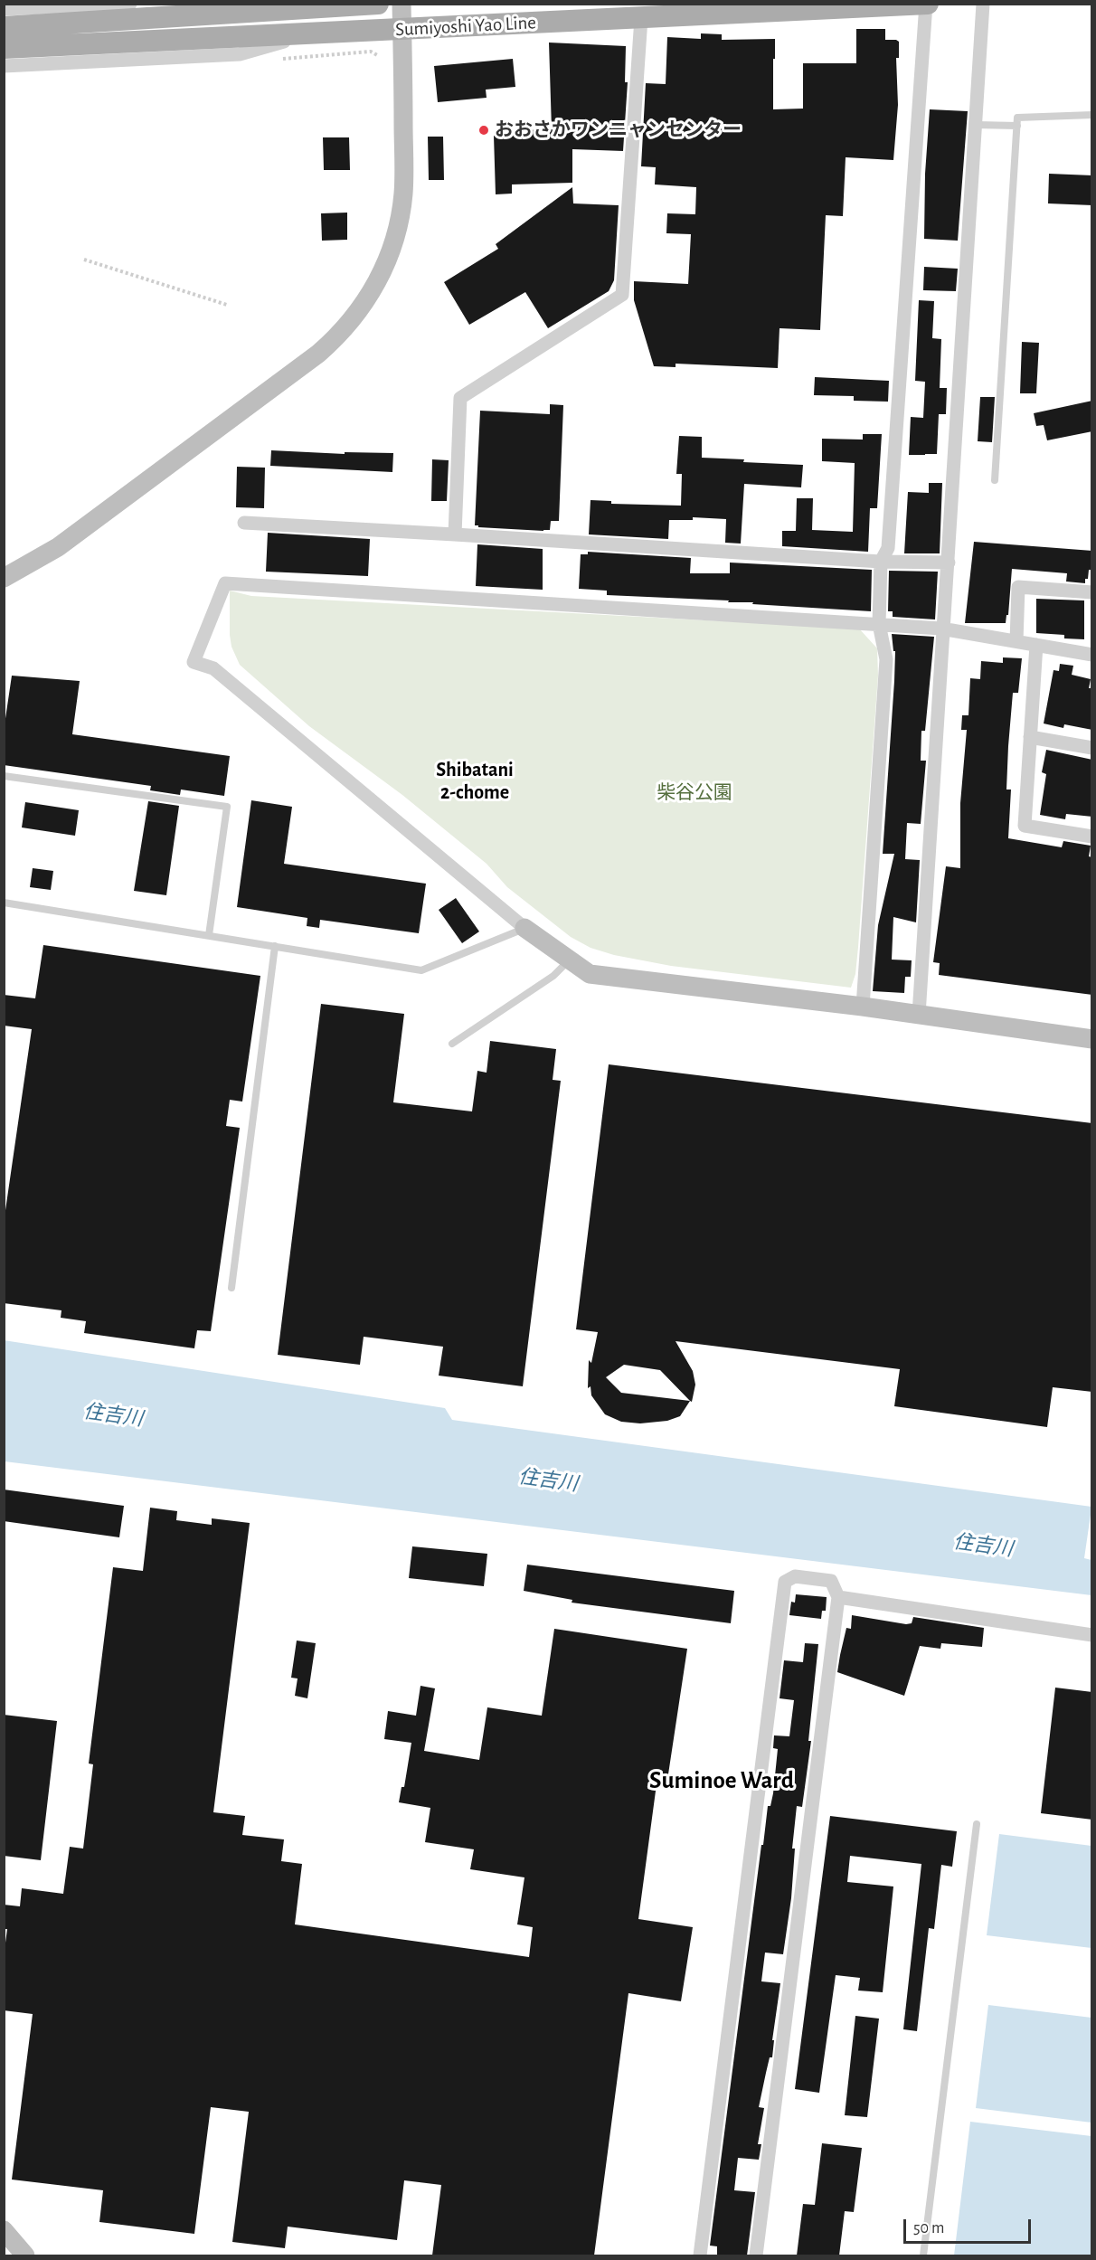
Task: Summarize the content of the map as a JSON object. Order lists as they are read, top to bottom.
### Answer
{
  "streets": {
    "main road": ["Sumiyoshi Yao Line"]
  },
  "districts": ["Shibatani 2-chome", "Suminoe Ward"],
  "water": ["住吉川"],
  "parks": ["柴谷公園"],
  "places": ["おおさかワンニャンセンター"],
  "scale_bar": "50 m"
}
